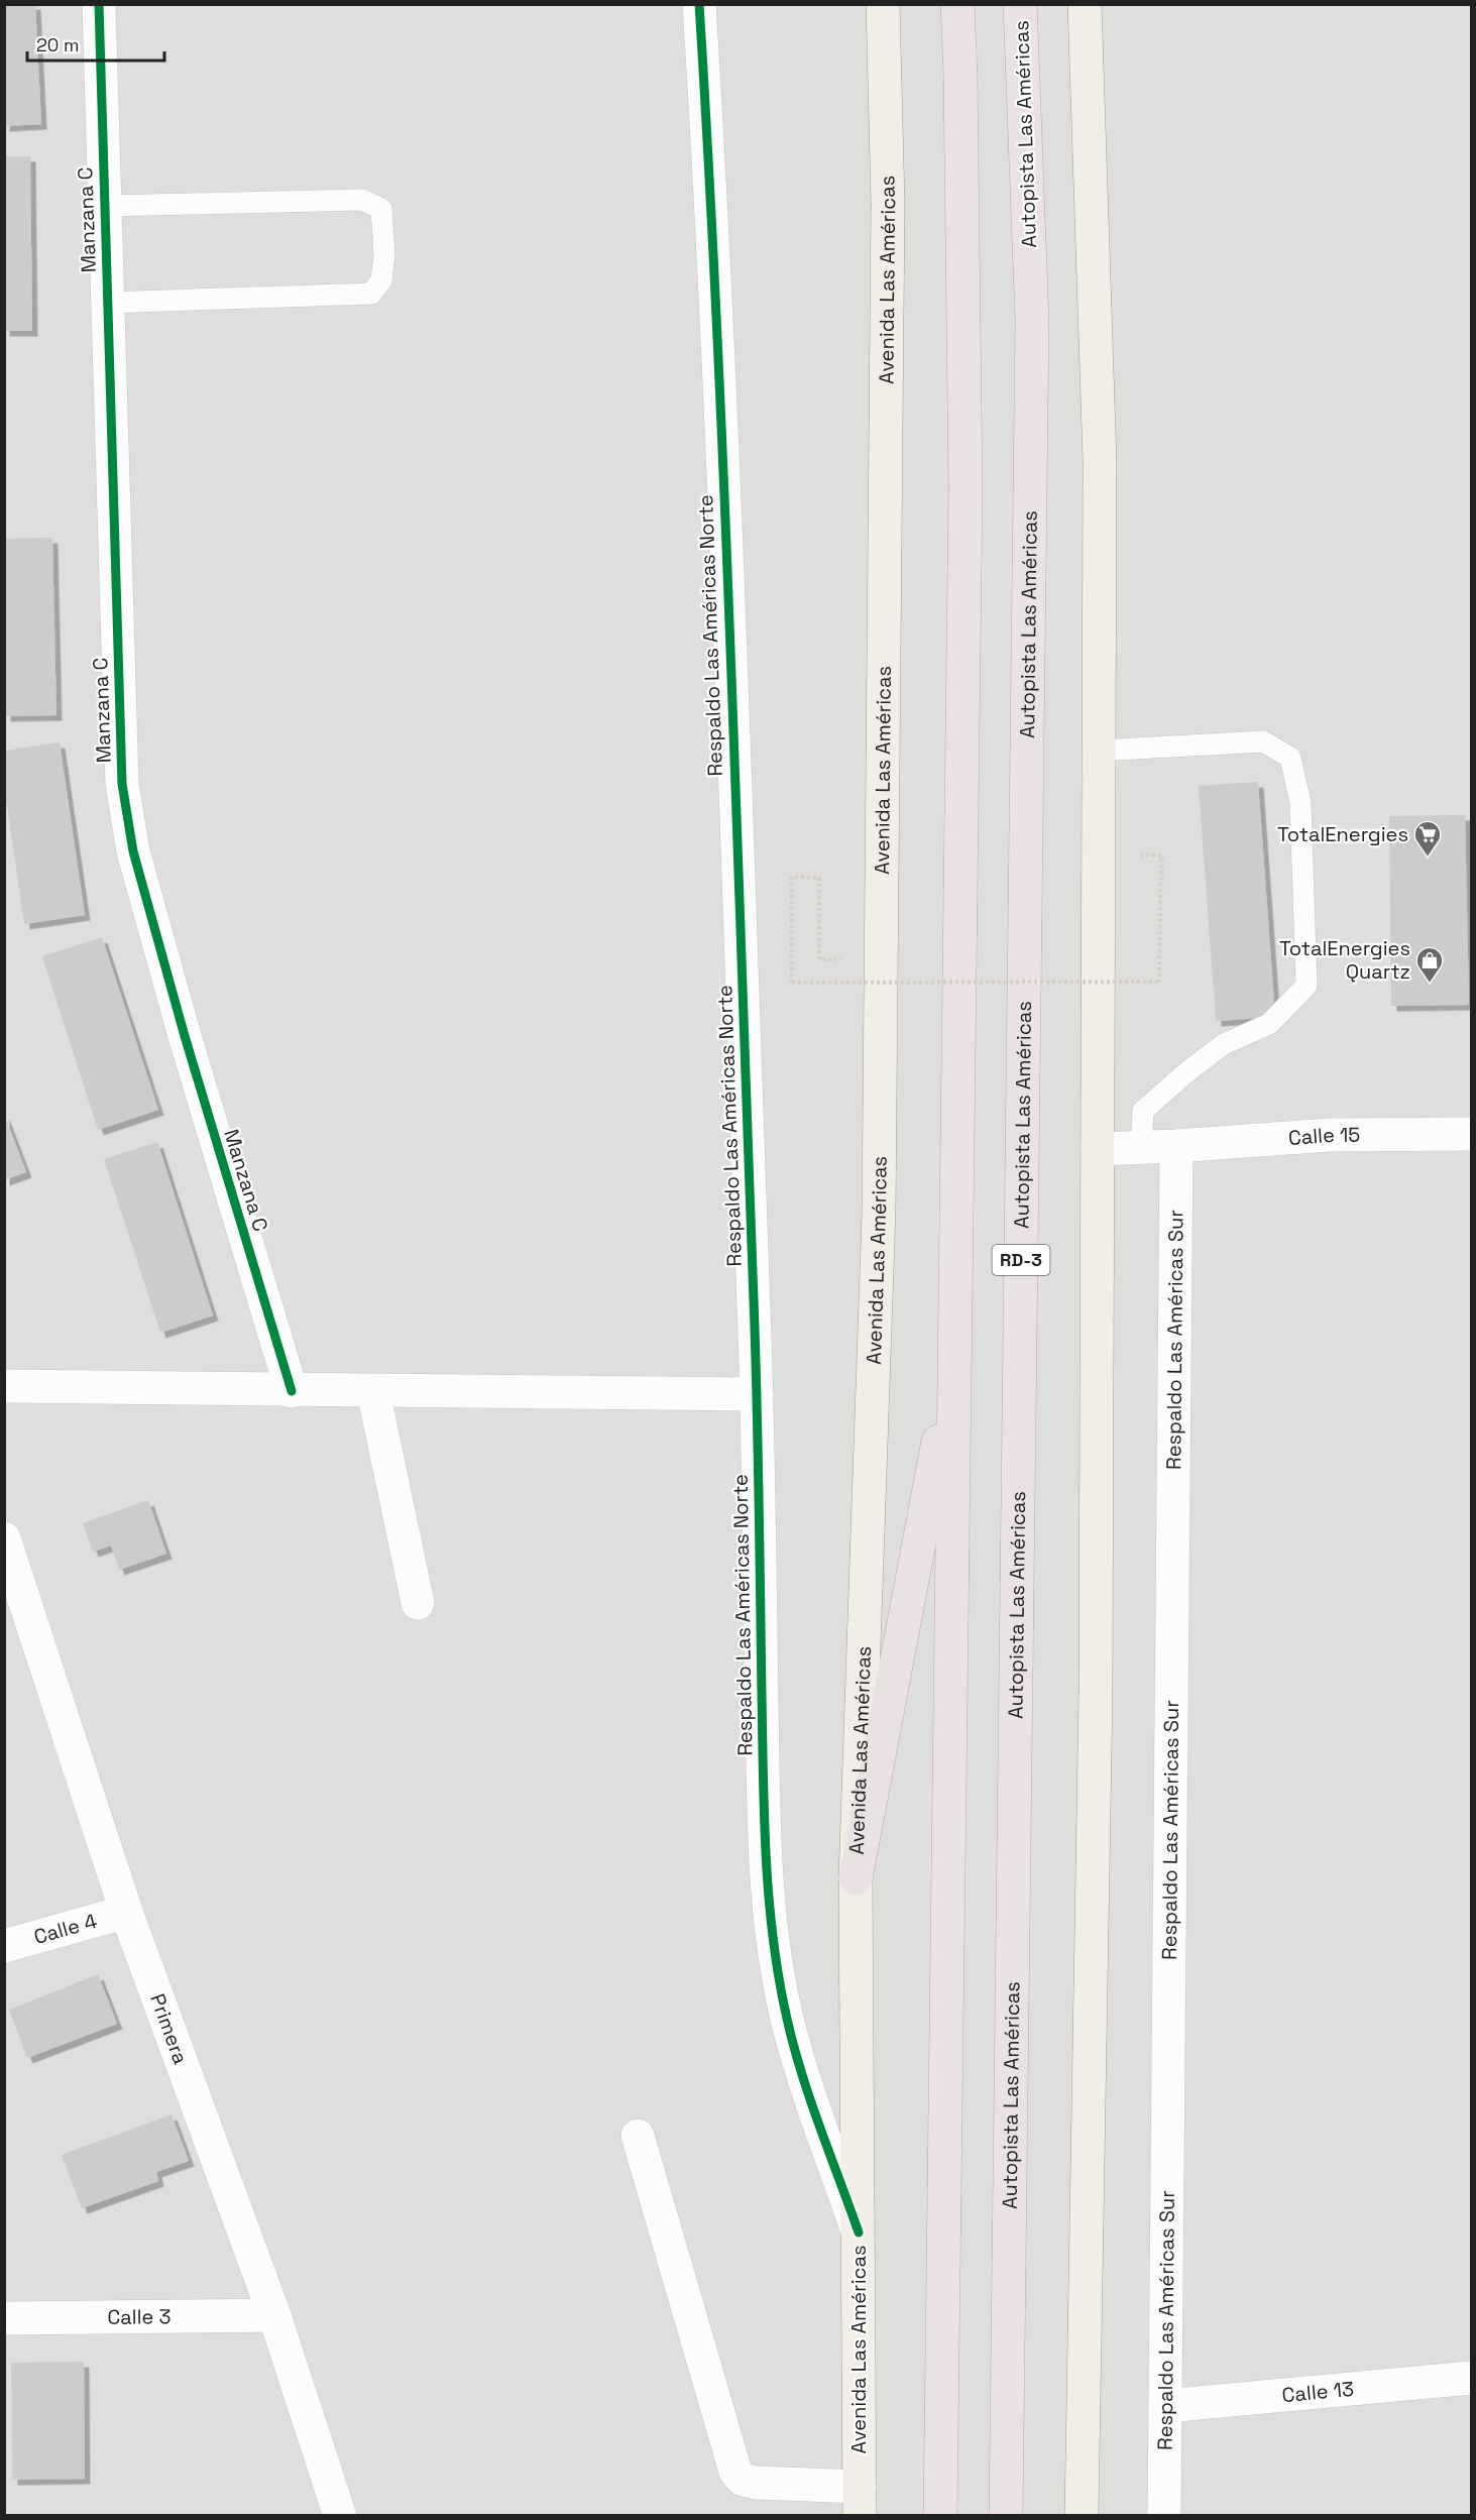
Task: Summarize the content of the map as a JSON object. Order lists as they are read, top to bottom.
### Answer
{
  "streets": {
    "highway": ["Autopista Las Américas", "RD-3"],
    "main road": ["Avenida Las Américas"],
    "street": [
      "Manzana C",
      "Respaldo Las Américas Norte",
      "Calle 15",
      "Respaldo Las Américas Sur",
      "Calle 4",
      "Primera",
      "Calle 3",
      "Calle 13"
    ]
  },
  "crossings": [
    ["Avenida Las Américas", "Respaldo Las Américas Norte"],
    ["Calle 15", "Respaldo Las Américas Sur"],
    ["Respaldo Las Américas Sur", "Calle 13"],
    ["Calle 4", "Primera"],
    ["Primera", "Calle 3"]
  ],
  "places": {
    "supermarket": ["TotalEnergies"],
    "shop": ["TotalEnergies Quartz"]
  },
  "scale_bar": "20 m"
}
